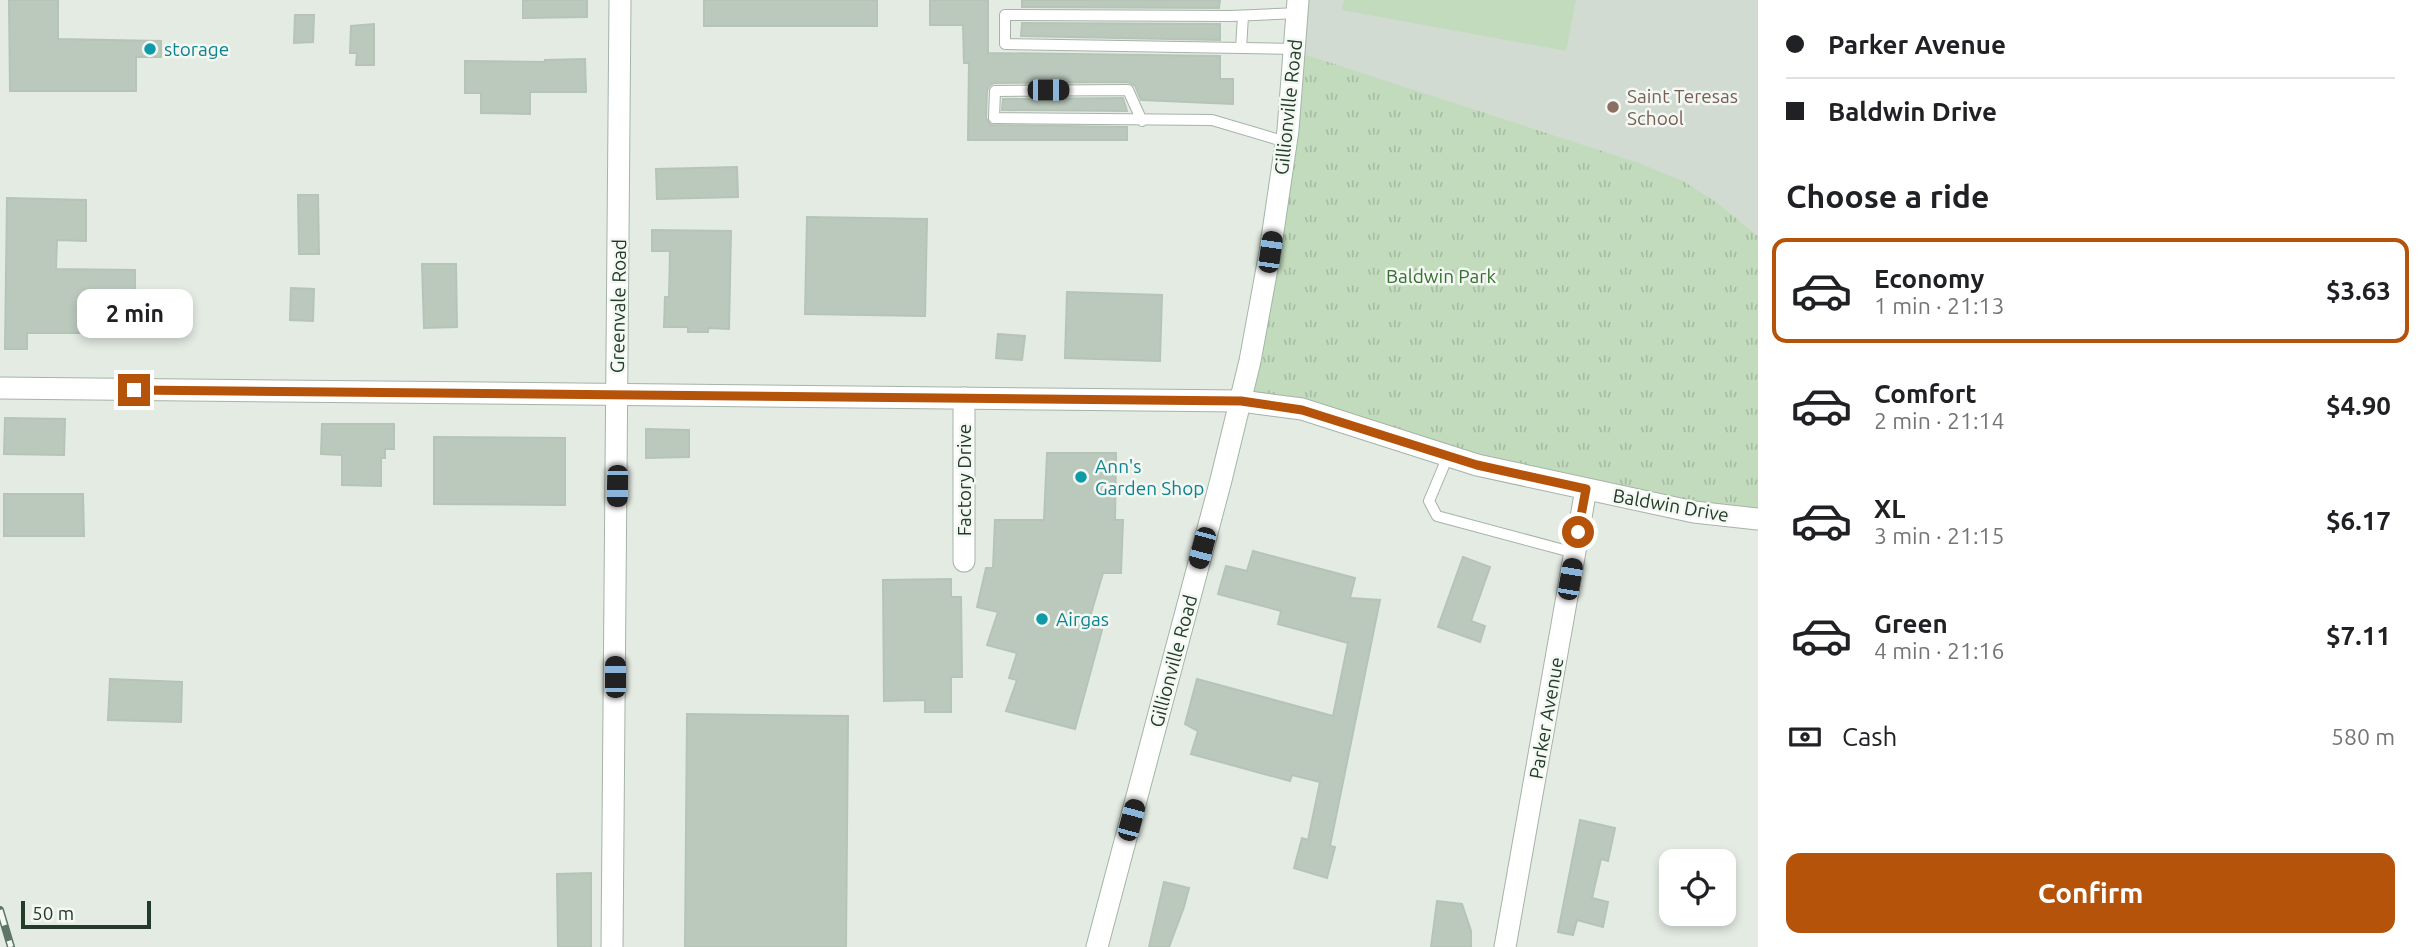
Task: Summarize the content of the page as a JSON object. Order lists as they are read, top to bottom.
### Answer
{
  "streets": {
    "street": [
      "Gillionville Road",
      "Greenvale Road",
      "Factory Drive",
      "Baldwin Drive",
      "Parker Avenue"
    ]
  },
  "crossings": [
    ["Gillionville Road", "Baldwin Drive"],
    ["Greenvale Road", "Baldwin Drive"],
    ["Factory Drive", "Baldwin Drive"],
    ["Baldwin Drive", "Parker Avenue"]
  ],
  "parks": ["Baldwin Park"],
  "places": [
    "storage",
    "Saint Teresas School",
    "Ann's Garden Shop",
    "Airgas"
  ],
  "scale_bar": "50 m",
  "page": {
    "banner": ["Parker Avenue", "Baldwin Drive"],
    "heading": "Choose a ride",
    "list": [
      {
        "name": "Economy",
        "note": "1 min · 21:13",
        "value": "$3.63"
      },
      {
        "name": "Comfort",
        "note": "2 min · 21:14",
        "value": "$4.90"
      },
      {
        "name": "XL",
        "note": "3 min · 21:15",
        "value": "$6.17"
      },
      {
        "name": "Green",
        "note": "4 min · 21:16",
        "value": "$7.11"
      }
    ],
    "bubble": "2 min",
    "pay": ["Cash", "580 m"],
    "buttons": "Confirm",
    "scale": "50 m"
  }
}
